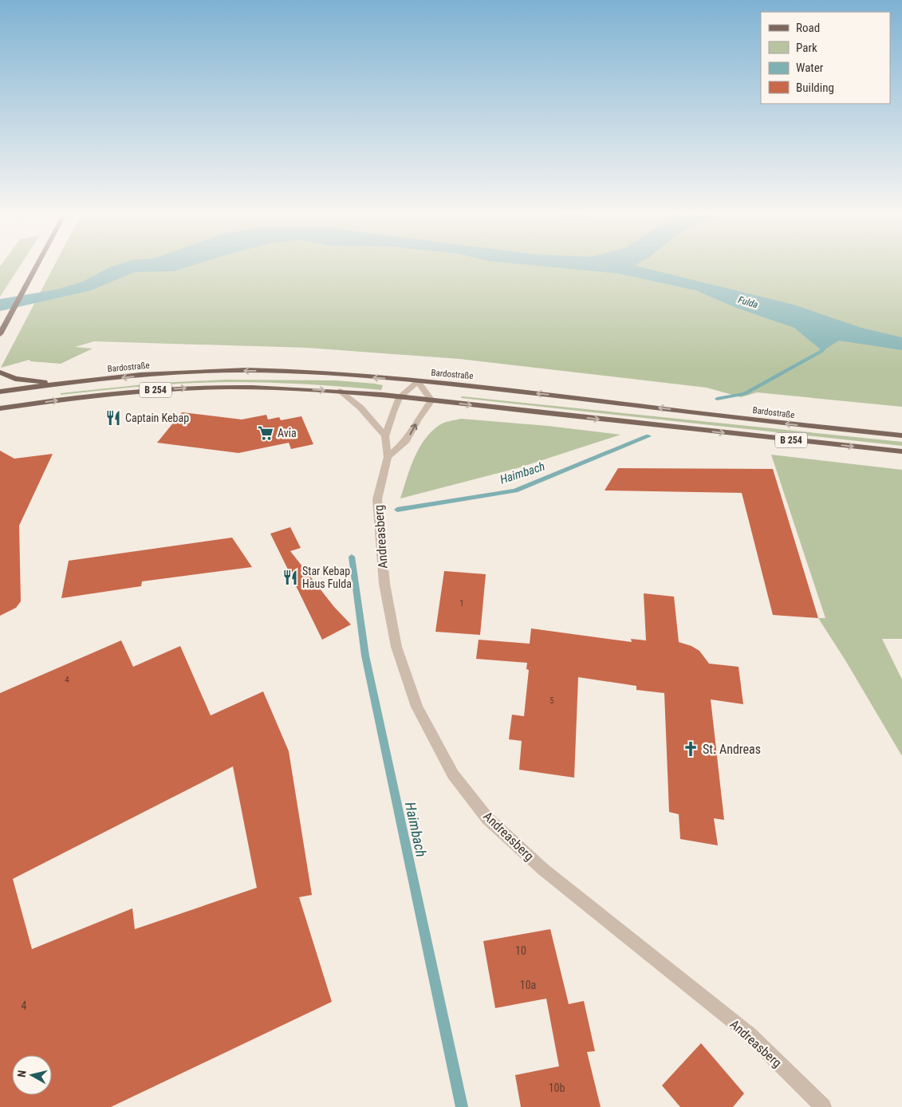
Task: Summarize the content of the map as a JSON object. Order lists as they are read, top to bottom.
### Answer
{
  "streets": {
    "main road": ["Bardostraße", "B 254"],
    "street": ["Andreasberg"]
  },
  "crossings": [
    ["Bardostraße", "Andreasberg"],
    ["B 254", "Andreasberg"]
  ],
  "water": ["Fulda", "Haimbach"],
  "places": {
    "restaurant": ["Captain Kebap", "Star Kebap Haus Fulda"],
    "supermarket": ["Avia"],
    "church": ["St. Andreas"]
  },
  "house_numbers": [
    "1",
    "4",
    "5",
    "10",
    "10a",
    "4",
    "10b"
  ],
  "legend": [
    "Road",
    "Park",
    "Water",
    "Building"
  ],
  "north": "left"
}
